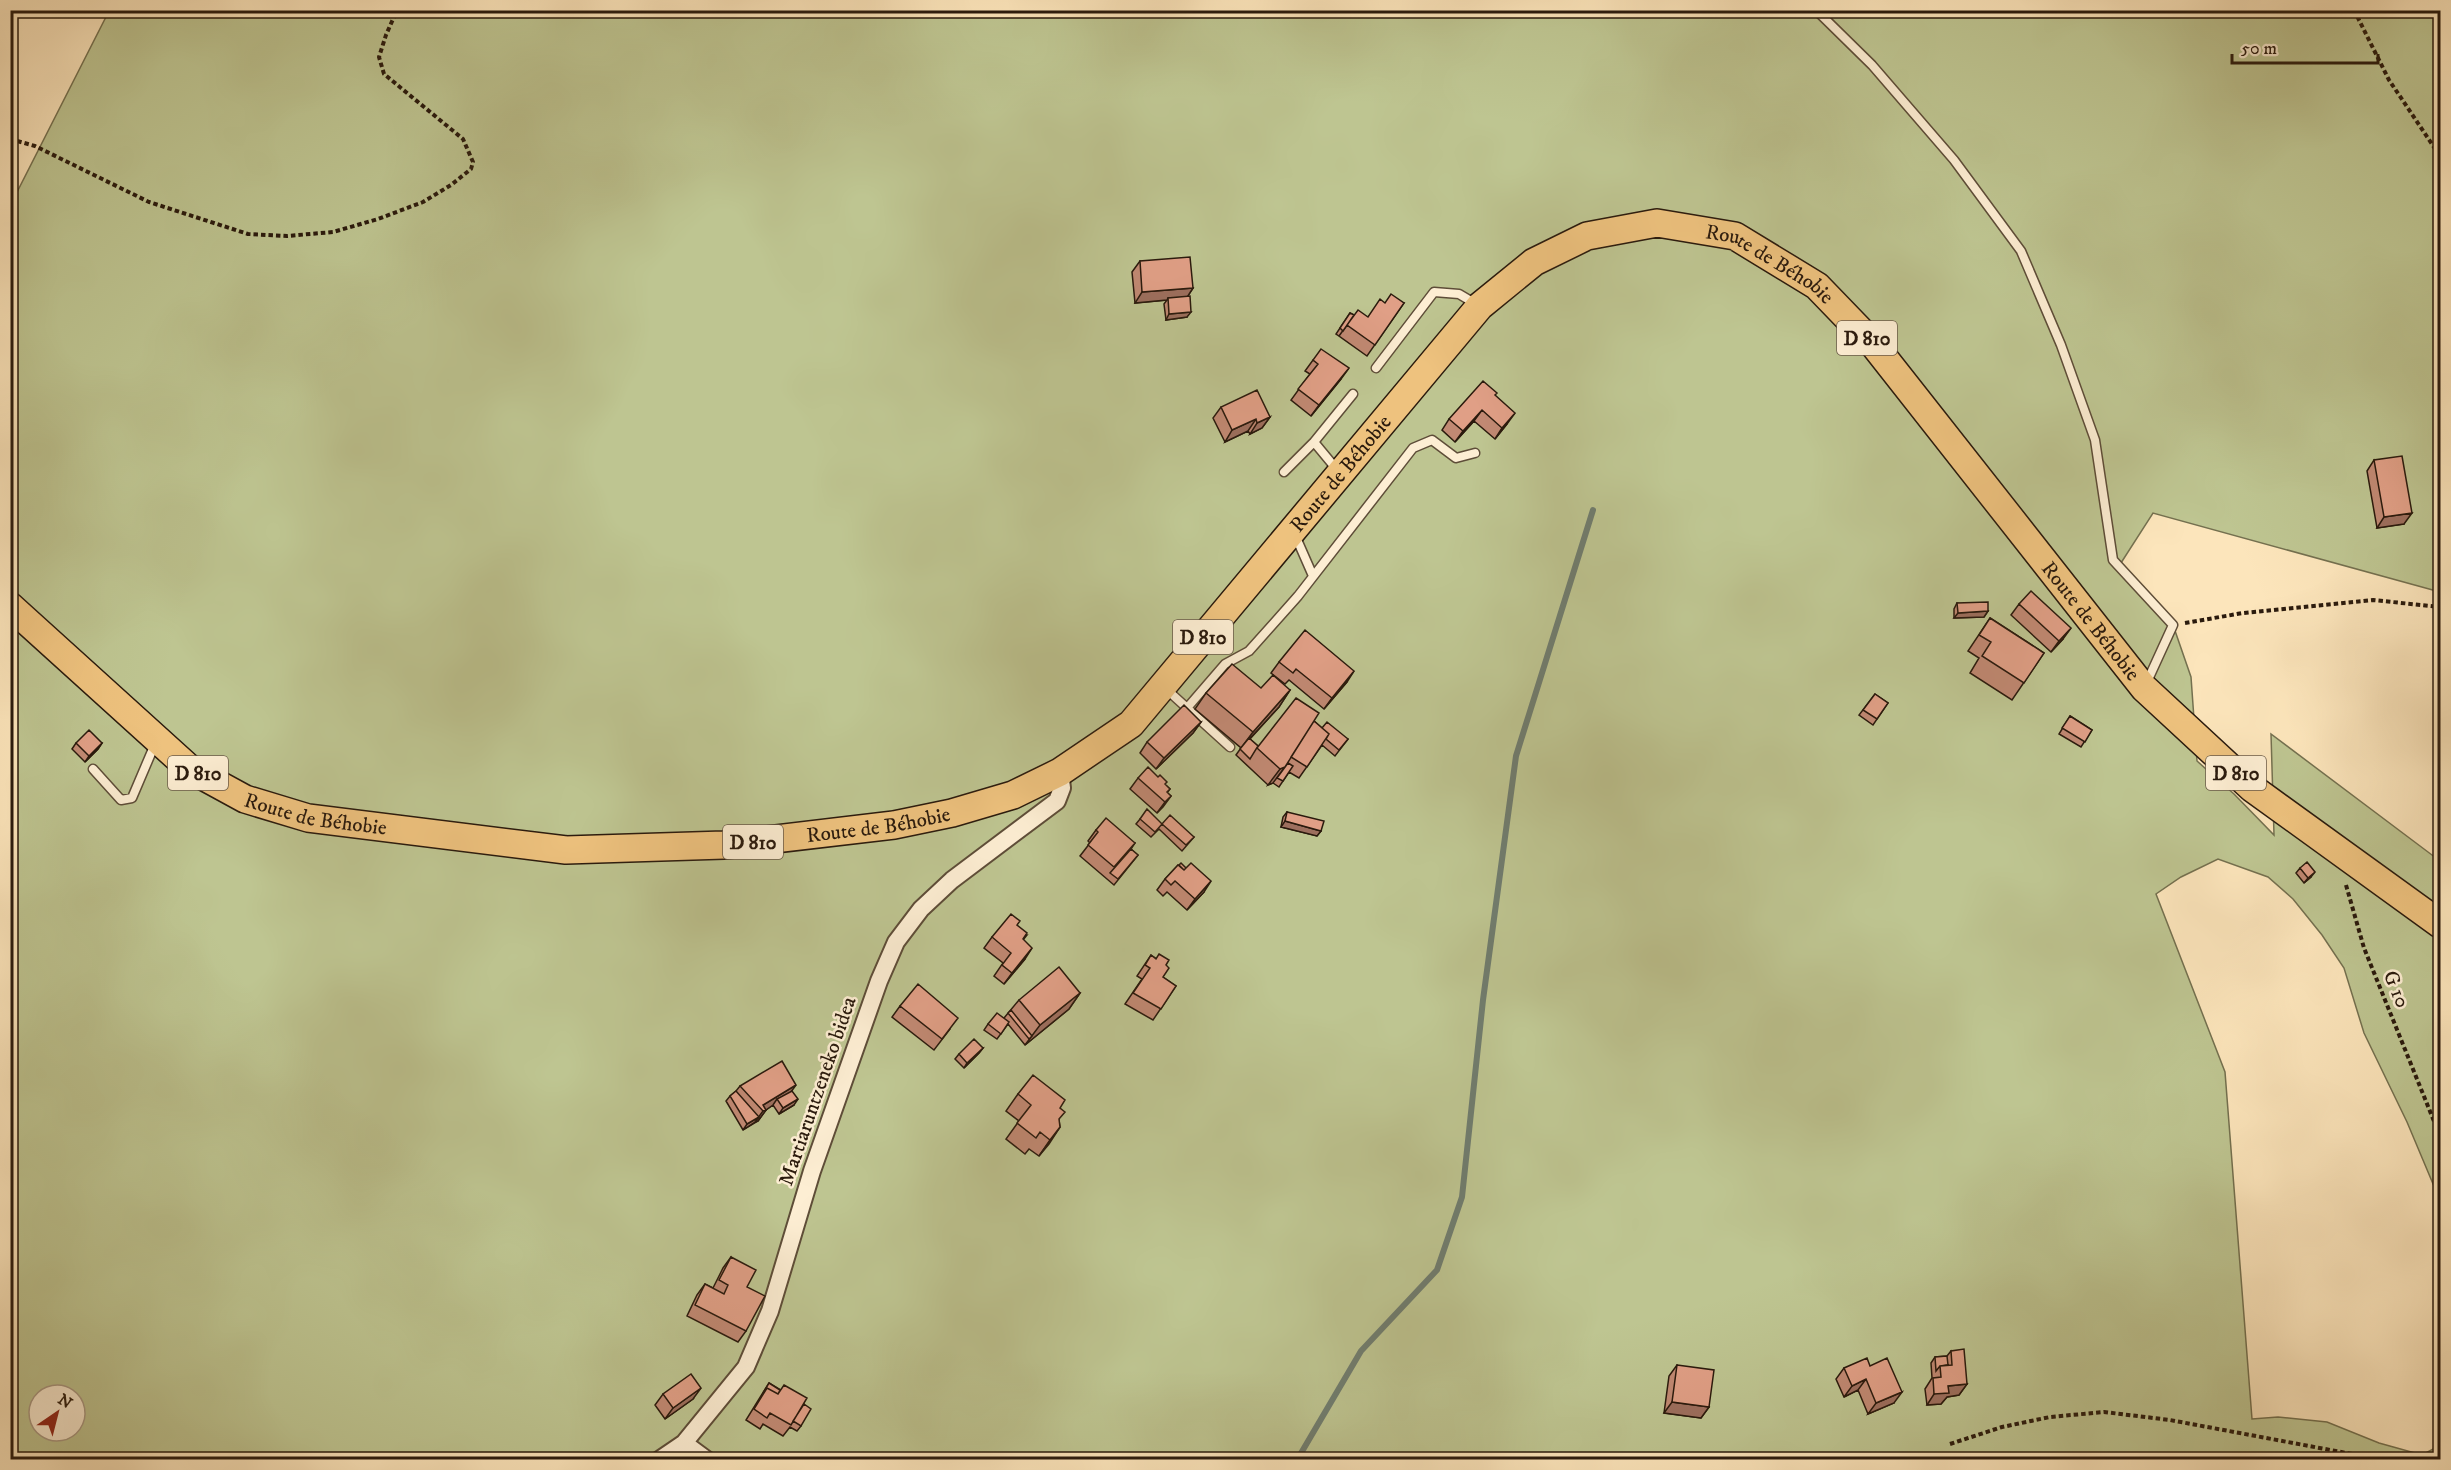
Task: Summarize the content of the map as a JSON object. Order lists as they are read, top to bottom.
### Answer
{
  "streets": {
    "main road": ["Route de Béhobie", "D 810"],
    "street": ["Martiaruntzeneko bidea"],
    "path": ["G 10"]
  },
  "crossings": [
    ["Route de Béhobie", "G 10"],
    ["Route de Béhobie", "Martiaruntzeneko bidea"]
  ],
  "scale_bar": "50 m",
  "north": "top right"
}
